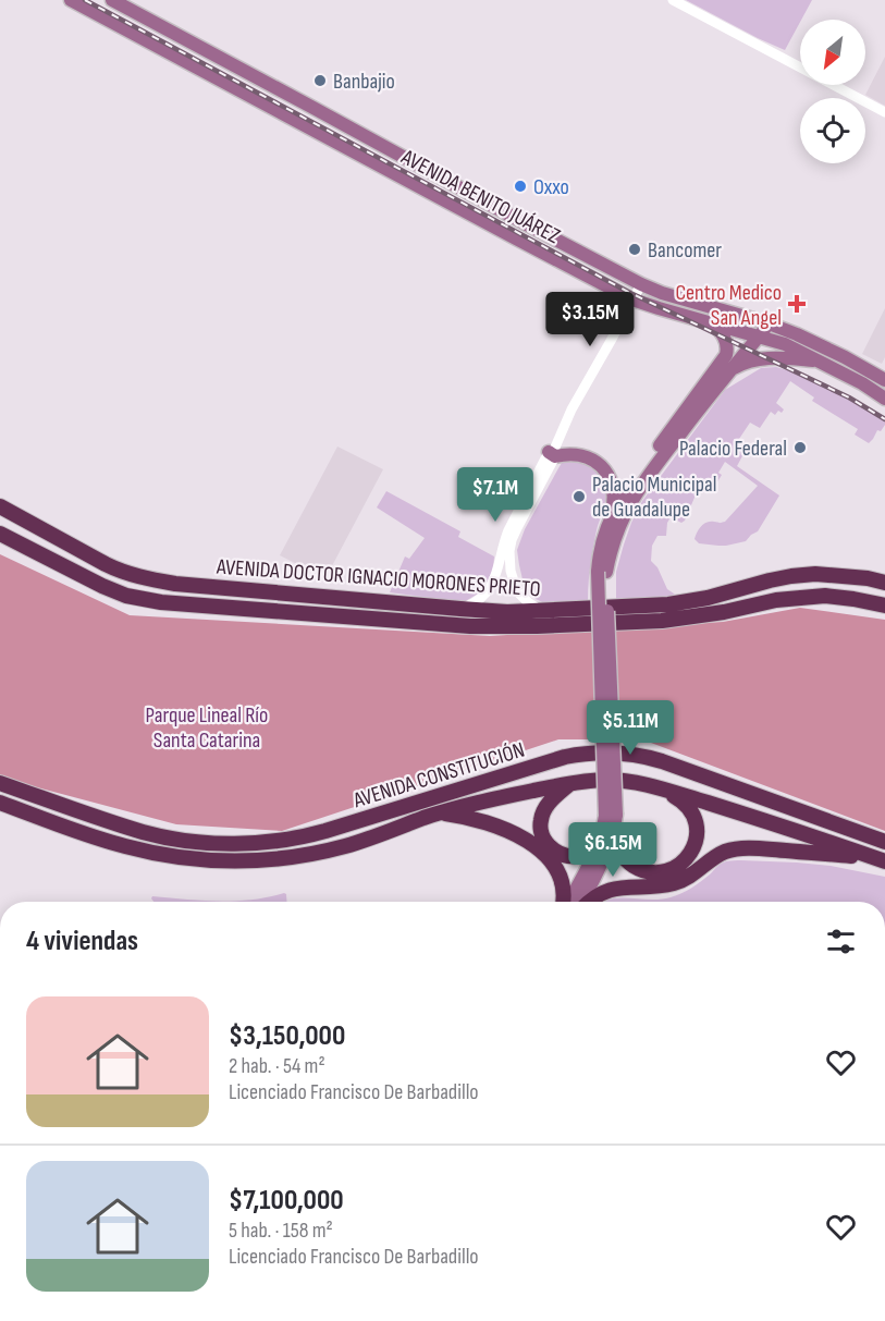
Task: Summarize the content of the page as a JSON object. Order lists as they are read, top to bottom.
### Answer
{
  "streets": {
    "highway": ["AVENIDA DOCTOR IGNACIO MORONES PRIETO", "AVENIDA CONSTITUCIÓN"],
    "main road": ["AVENIDA BENITO JUÁREZ"]
  },
  "parks": ["Parque Lineal Río Santa Catarina"],
  "places": {
    "other": [
      "Banbajio",
      "Oxxo",
      "Bancomer",
      "Palacio Federal",
      "Palacio Municipal de Guadalupe"
    ],
    "health": ["Centro Medico San Angel"]
  },
  "north": "bottom left",
  "page": {
    "price": [
      "$3.15M",
      "$7.1M",
      "$5.11M",
      "$6.15M"
    ],
    "heading": "4 viviendas",
    "list": [
      {
        "name": "$3,150,000",
        "note": "2 hab. · 54 m² · Licenciado Francisco De Barbadillo"
      },
      {
        "name": "$7,100,000",
        "note": "5 hab. · 158 m² · Licenciado Francisco De Barbadillo"
      }
    ]
  }
}
